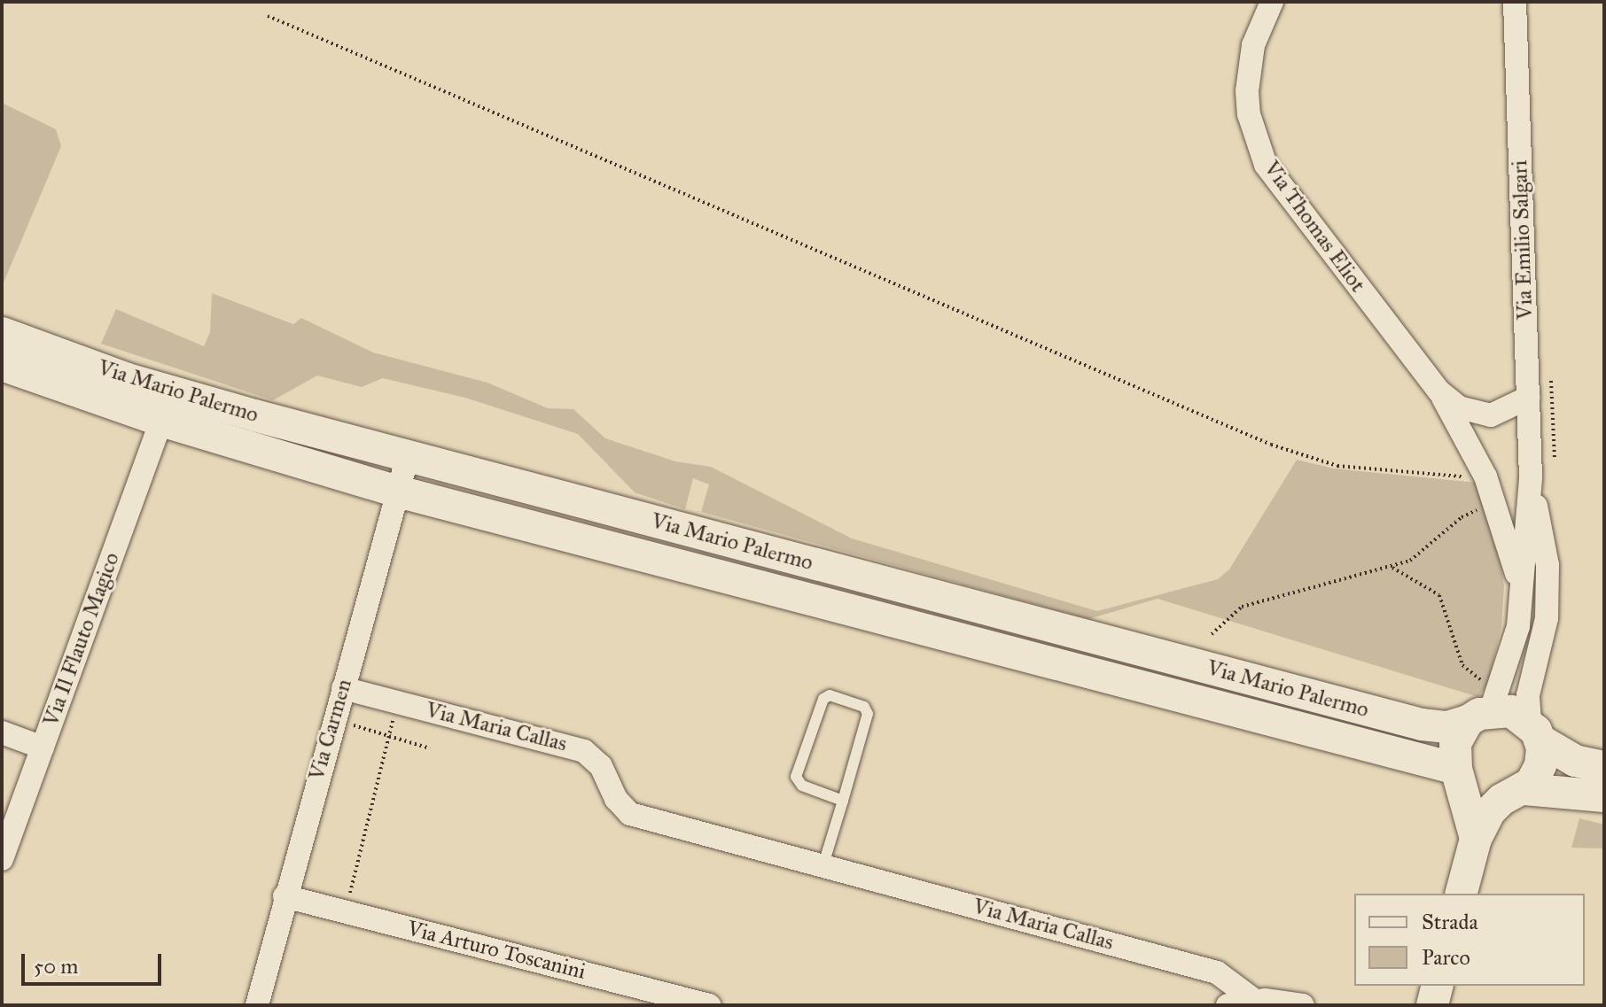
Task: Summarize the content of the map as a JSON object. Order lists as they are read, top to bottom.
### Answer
{
  "streets": {
    "street": [
      "Via Thomas Eliot",
      "Via Emilio Salgari",
      "Via Mario Palermo",
      "Via Il Flauto Magico",
      "Via Maria Callas",
      "Via Carmen",
      "Via Arturo Toscanini"
    ]
  },
  "crossings": [
    ["Via Thomas Eliot", "Via Emilio Salgari"],
    ["Via Emilio Salgari", "Via Mario Palermo"],
    ["Via Mario Palermo", "Via Il Flauto Magico"],
    ["Via Mario Palermo", "Via Carmen"],
    ["Via Maria Callas", "Via Carmen"],
    ["Via Carmen", "Via Arturo Toscanini"]
  ],
  "legend": ["Strada", "Parco"],
  "scale_bar": "50 m"
}
